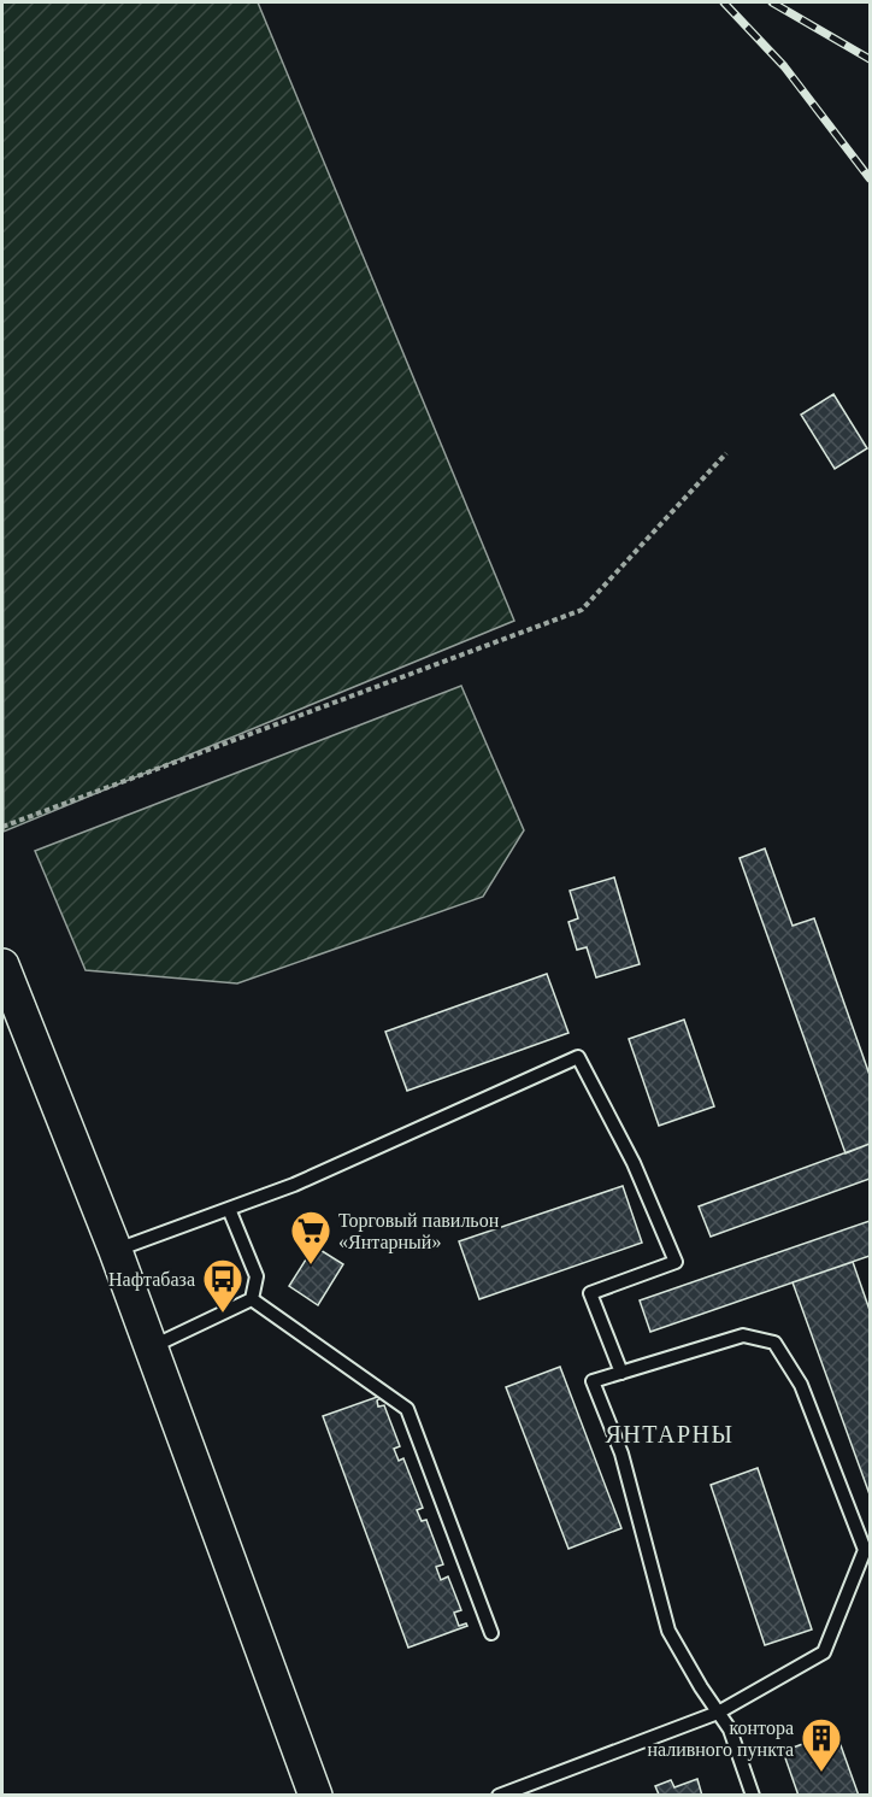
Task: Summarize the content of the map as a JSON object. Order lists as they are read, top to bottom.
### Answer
{
  "districts": ["ЯНТАРНЫ"],
  "places": {
    "supermarket": ["Торговый павильон «Янтарный»"],
    "bus stop": ["Нафтабаза"],
    "building": ["контора наливного пункта"]
  }
}
